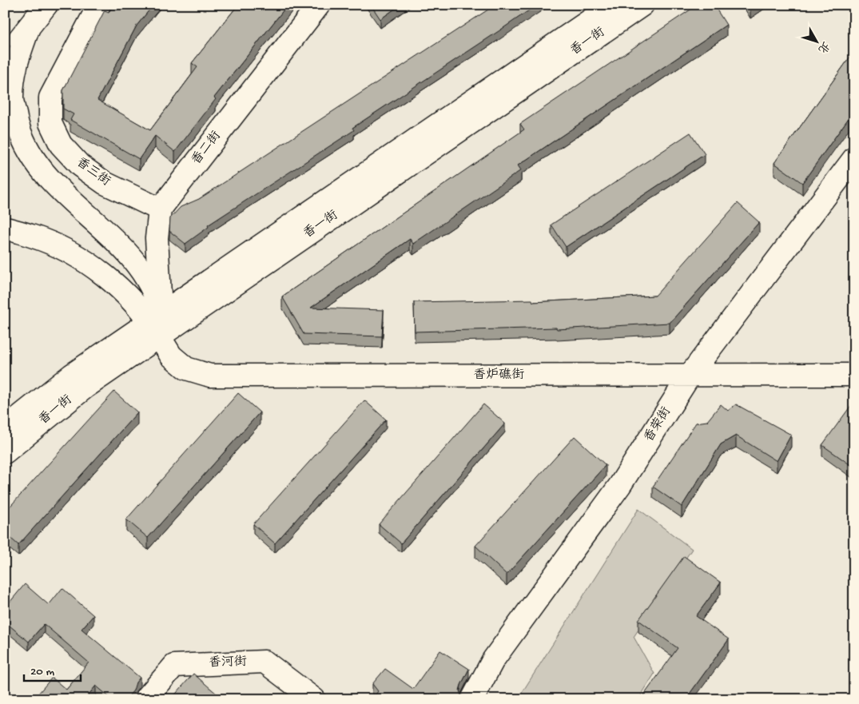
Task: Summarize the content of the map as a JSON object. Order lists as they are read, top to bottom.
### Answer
{
  "streets": {
    "main road": [
      "香一街",
      "香二街",
      "香三街",
      "香炉礁街",
      "香荣街",
      "香河街"
    ]
  },
  "crossings": [
    ["香一街", "香炉礁街"],
    ["香二街", "香三街"],
    ["香炉礁街", "香荣街"]
  ],
  "scale_bar": "20 m",
  "north": "bottom right"
}
